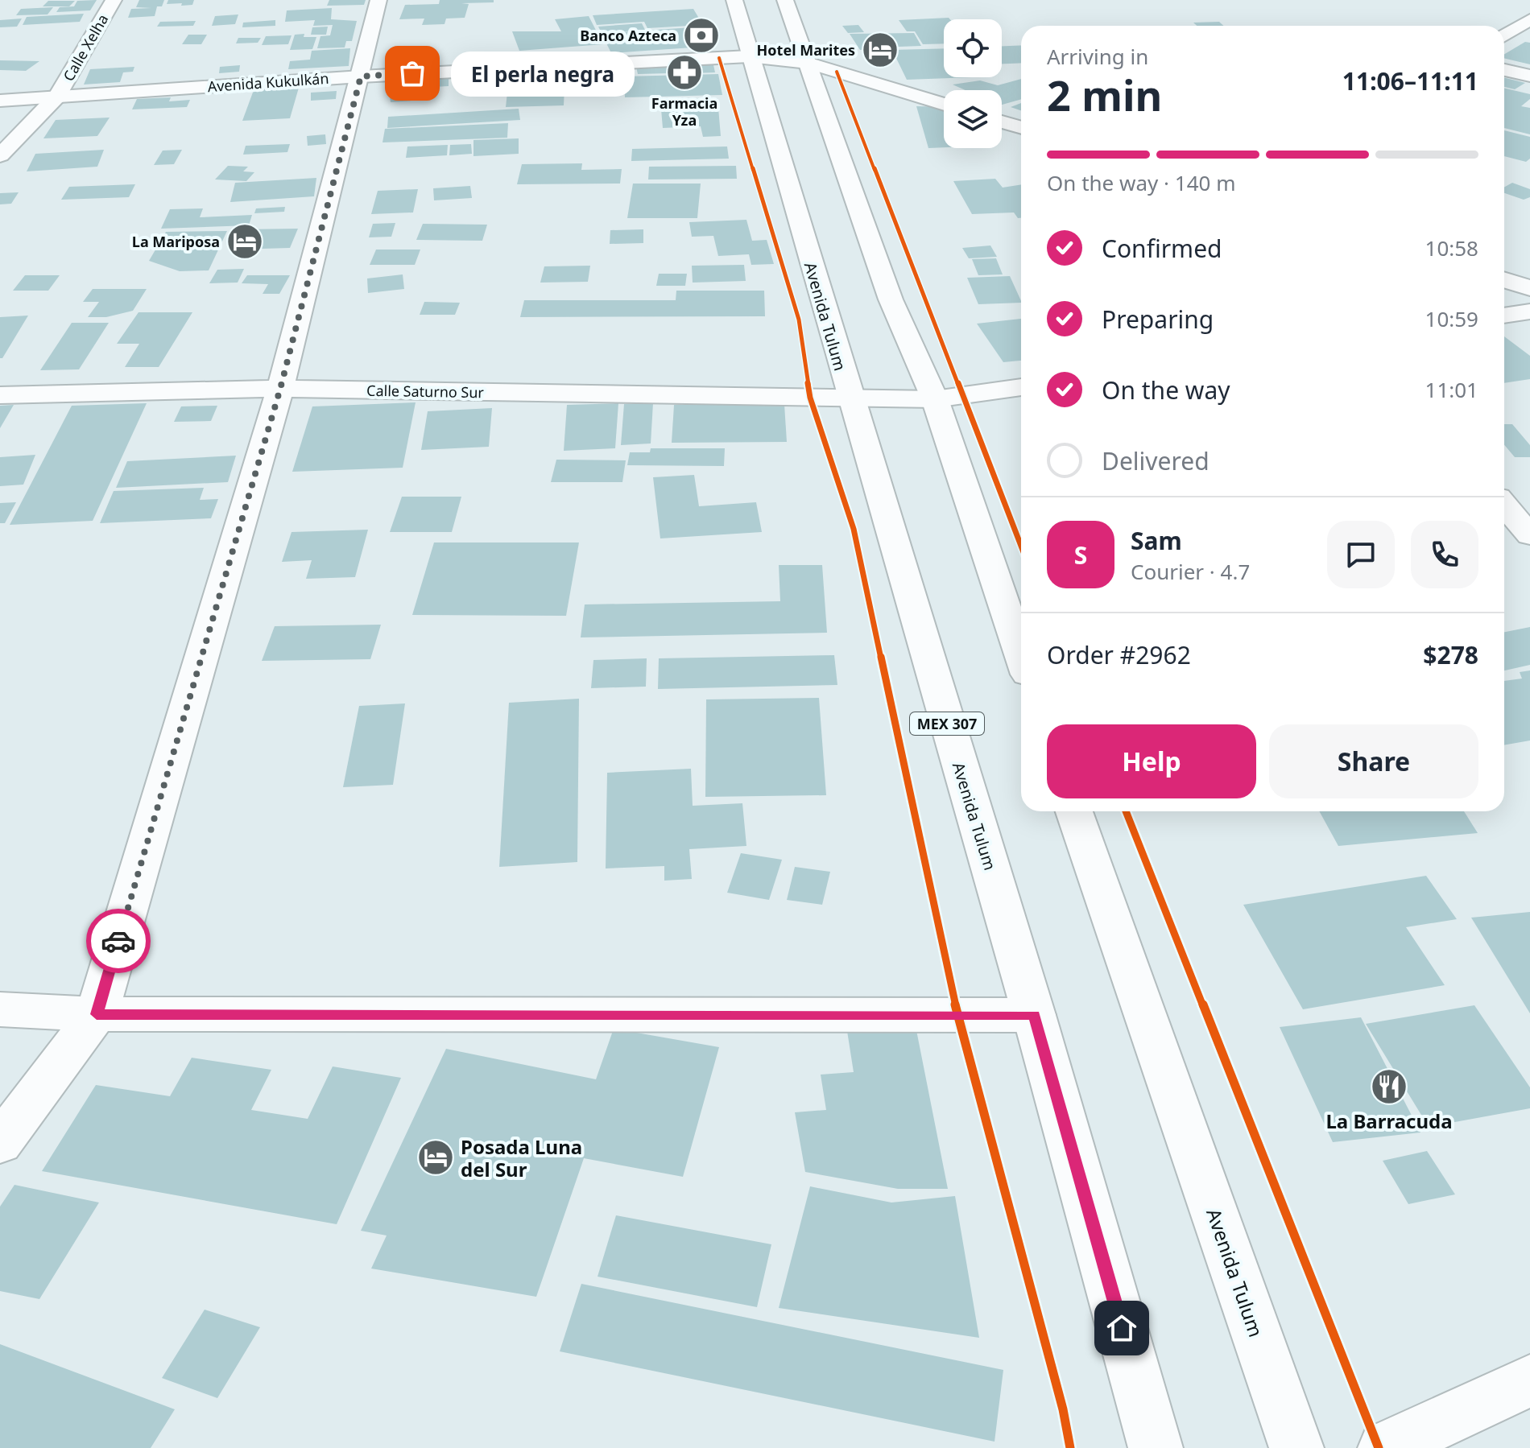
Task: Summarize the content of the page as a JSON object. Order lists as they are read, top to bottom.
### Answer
{
  "streets": {
    "street": [
      "Calle Xelha",
      "Avenida Kukulkán",
      "Avenida Tulum",
      "Calle Saturno Sur",
      "MEX 307"
    ]
  },
  "crossings": [
    ["Calle Xelha", "Avenida Kukulkán"],
    ["Avenida Kukulkán", "Avenida Tulum"],
    ["Avenida Tulum", "Calle Saturno Sur"]
  ],
  "places": {
    "bank": ["Banco Azteca"],
    "hotel": ["Hotel Marites", "La Mariposa", "Posada Luna del Sur"],
    "pharmacy": ["Farmacia Yza"],
    "other": ["El perla negra"],
    "restaurant": ["La Barracuda"]
  },
  "page": {
    "heading": ["2 min", "Arriving in", "11:06–11:11"],
    "panel": [
      "Sam",
      "Courier · 4.7",
      "Order #2962",
      "$278"
    ],
    "bubble": "El perla negra",
    "bar": "On the way · 140 m",
    "list": [
      ["Confirmed", "10:58"],
      ["Preparing", "10:59"],
      ["On the way", "11:01"],
      "Delivered"
    ],
    "round": "S",
    "buttons": ["Help", "Share"]
  }
}
